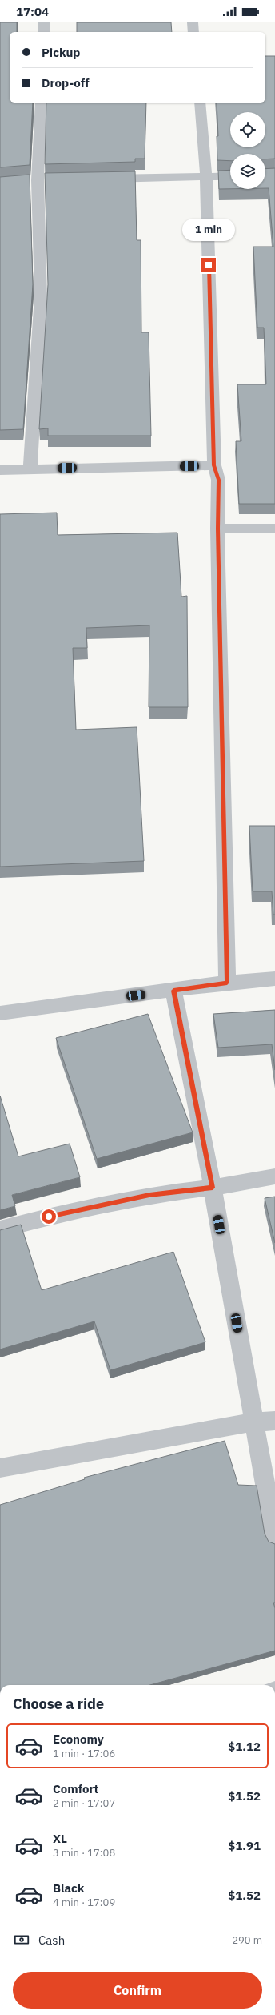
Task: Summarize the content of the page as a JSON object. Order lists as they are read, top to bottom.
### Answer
{
  "page": {
    "status": "17:04",
    "banner": ["Pickup", "Drop-off"],
    "bubble": "1 min",
    "heading": "Choose a ride",
    "list": [
      {
        "name": "Economy",
        "note": "1 min · 17:06",
        "value": "$1.12"
      },
      {
        "name": "Comfort",
        "note": "2 min · 17:07",
        "value": "$1.52"
      },
      {
        "name": "XL",
        "note": "3 min · 17:08",
        "value": "$1.91"
      },
      {
        "name": "Black",
        "note": "4 min · 17:09",
        "value": "$1.52"
      }
    ],
    "pay": ["Cash", "290 m"],
    "buttons": "Confirm"
  }
}
